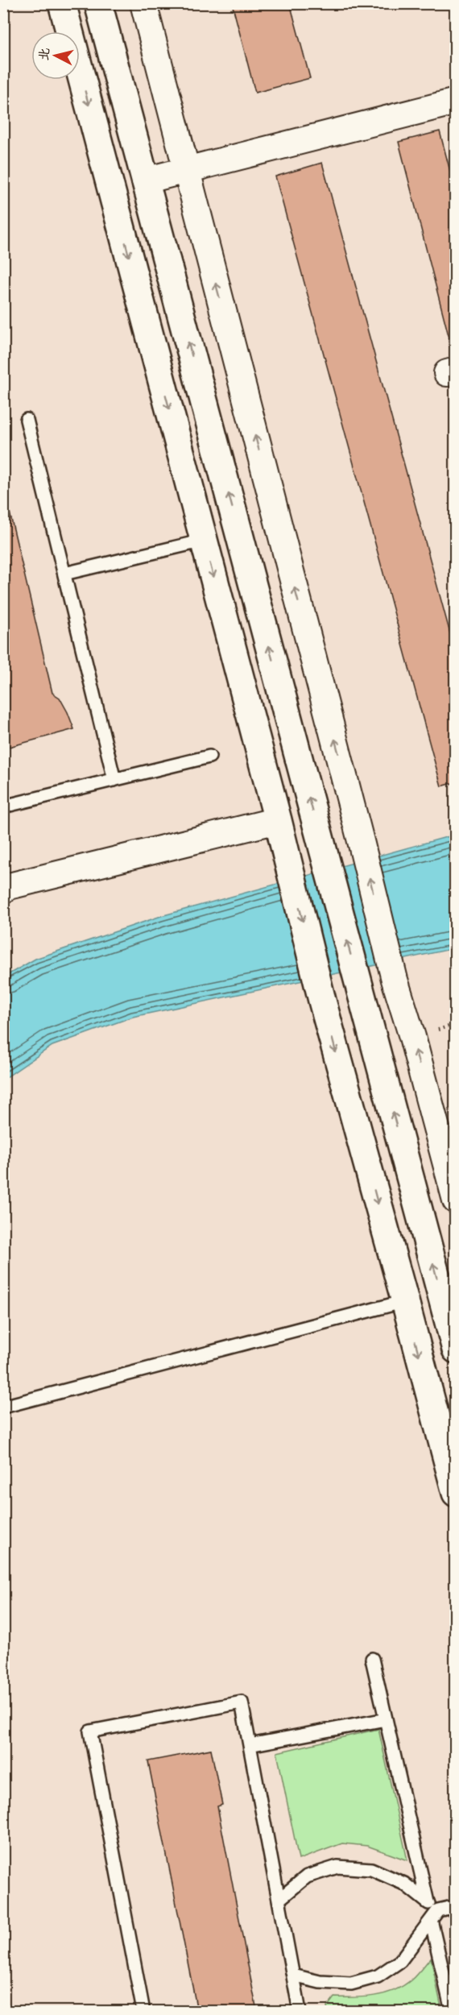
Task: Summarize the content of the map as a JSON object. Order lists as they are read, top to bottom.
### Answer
{
  "north": "left"
}
